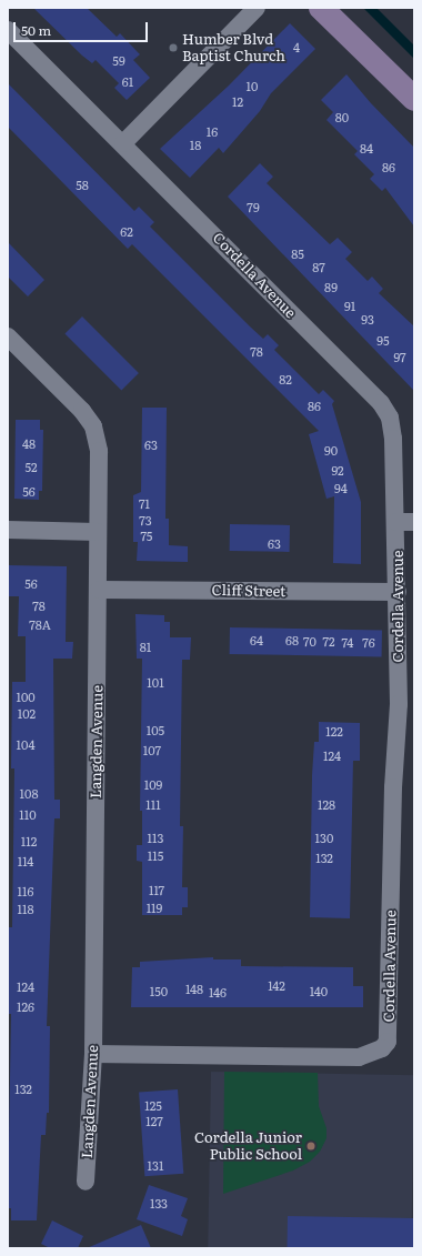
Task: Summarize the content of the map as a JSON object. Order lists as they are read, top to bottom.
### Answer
{
  "streets": {
    "street": ["Cordella Avenue", "Cliff Street", "Langden Avenue"]
  },
  "crossings": [
    ["Cordella Avenue", "Cliff Street"],
    ["Cordella Avenue", "Langden Avenue"],
    ["Cliff Street", "Langden Avenue"]
  ],
  "places": ["Humber Blvd Baptist Church", "Cordella Junior Public School"],
  "house_numbers": [
    "4",
    "59",
    "61",
    "10",
    "12",
    "80",
    "16",
    "18",
    "84",
    "86",
    "58",
    "79",
    "62",
    "85",
    "87",
    "89",
    "91",
    "93",
    "95",
    "78",
    "97",
    "82",
    "86",
    "48",
    "63",
    "90",
    "52",
    "92",
    "94",
    "56",
    "71",
    "73",
    "75",
    "63",
    "56",
    "78",
    "78A",
    "64",
    "68",
    "70",
    "72",
    "74",
    "76",
    "81",
    "101",
    "100",
    "102",
    "105",
    "122",
    "104",
    "107",
    "124",
    "109",
    "108",
    "111",
    "128",
    "110",
    "113",
    "130",
    "112",
    "115",
    "132",
    "114",
    "117",
    "116",
    "119",
    "118",
    "142",
    "124",
    "148",
    "150",
    "140",
    "146",
    "126",
    "132",
    "125",
    "127",
    "131",
    "133"
  ],
  "scale_bar": "50 m"
}
